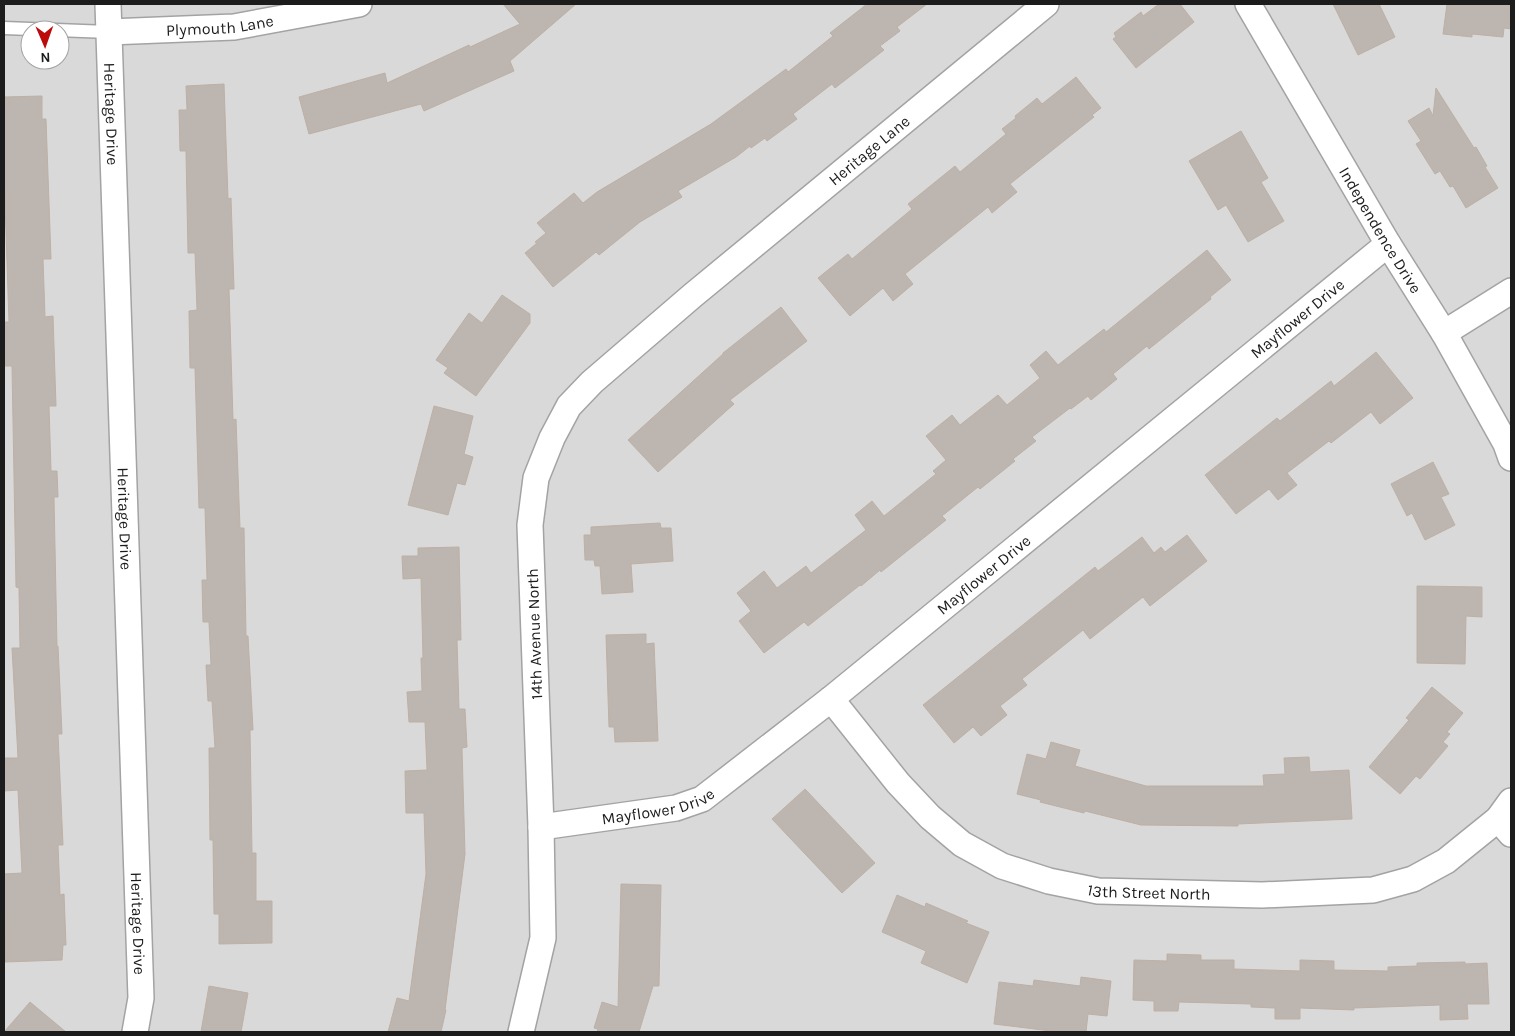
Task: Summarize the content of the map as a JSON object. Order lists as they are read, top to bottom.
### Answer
{
  "streets": {
    "street": [
      "Plymouth Lane",
      "Heritage Drive",
      "Heritage Lane",
      "Independence Drive",
      "Mayflower Drive",
      "14th Avenue North",
      "13th Street North"
    ]
  },
  "crossings": [
    ["Plymouth Lane", "Heritage Drive"],
    ["Heritage Lane", "14th Avenue North"],
    ["Independence Drive", "Mayflower Drive"],
    ["Mayflower Drive", "14th Avenue North"],
    ["Mayflower Drive", "13th Street North"]
  ],
  "north": "bottom"
}
